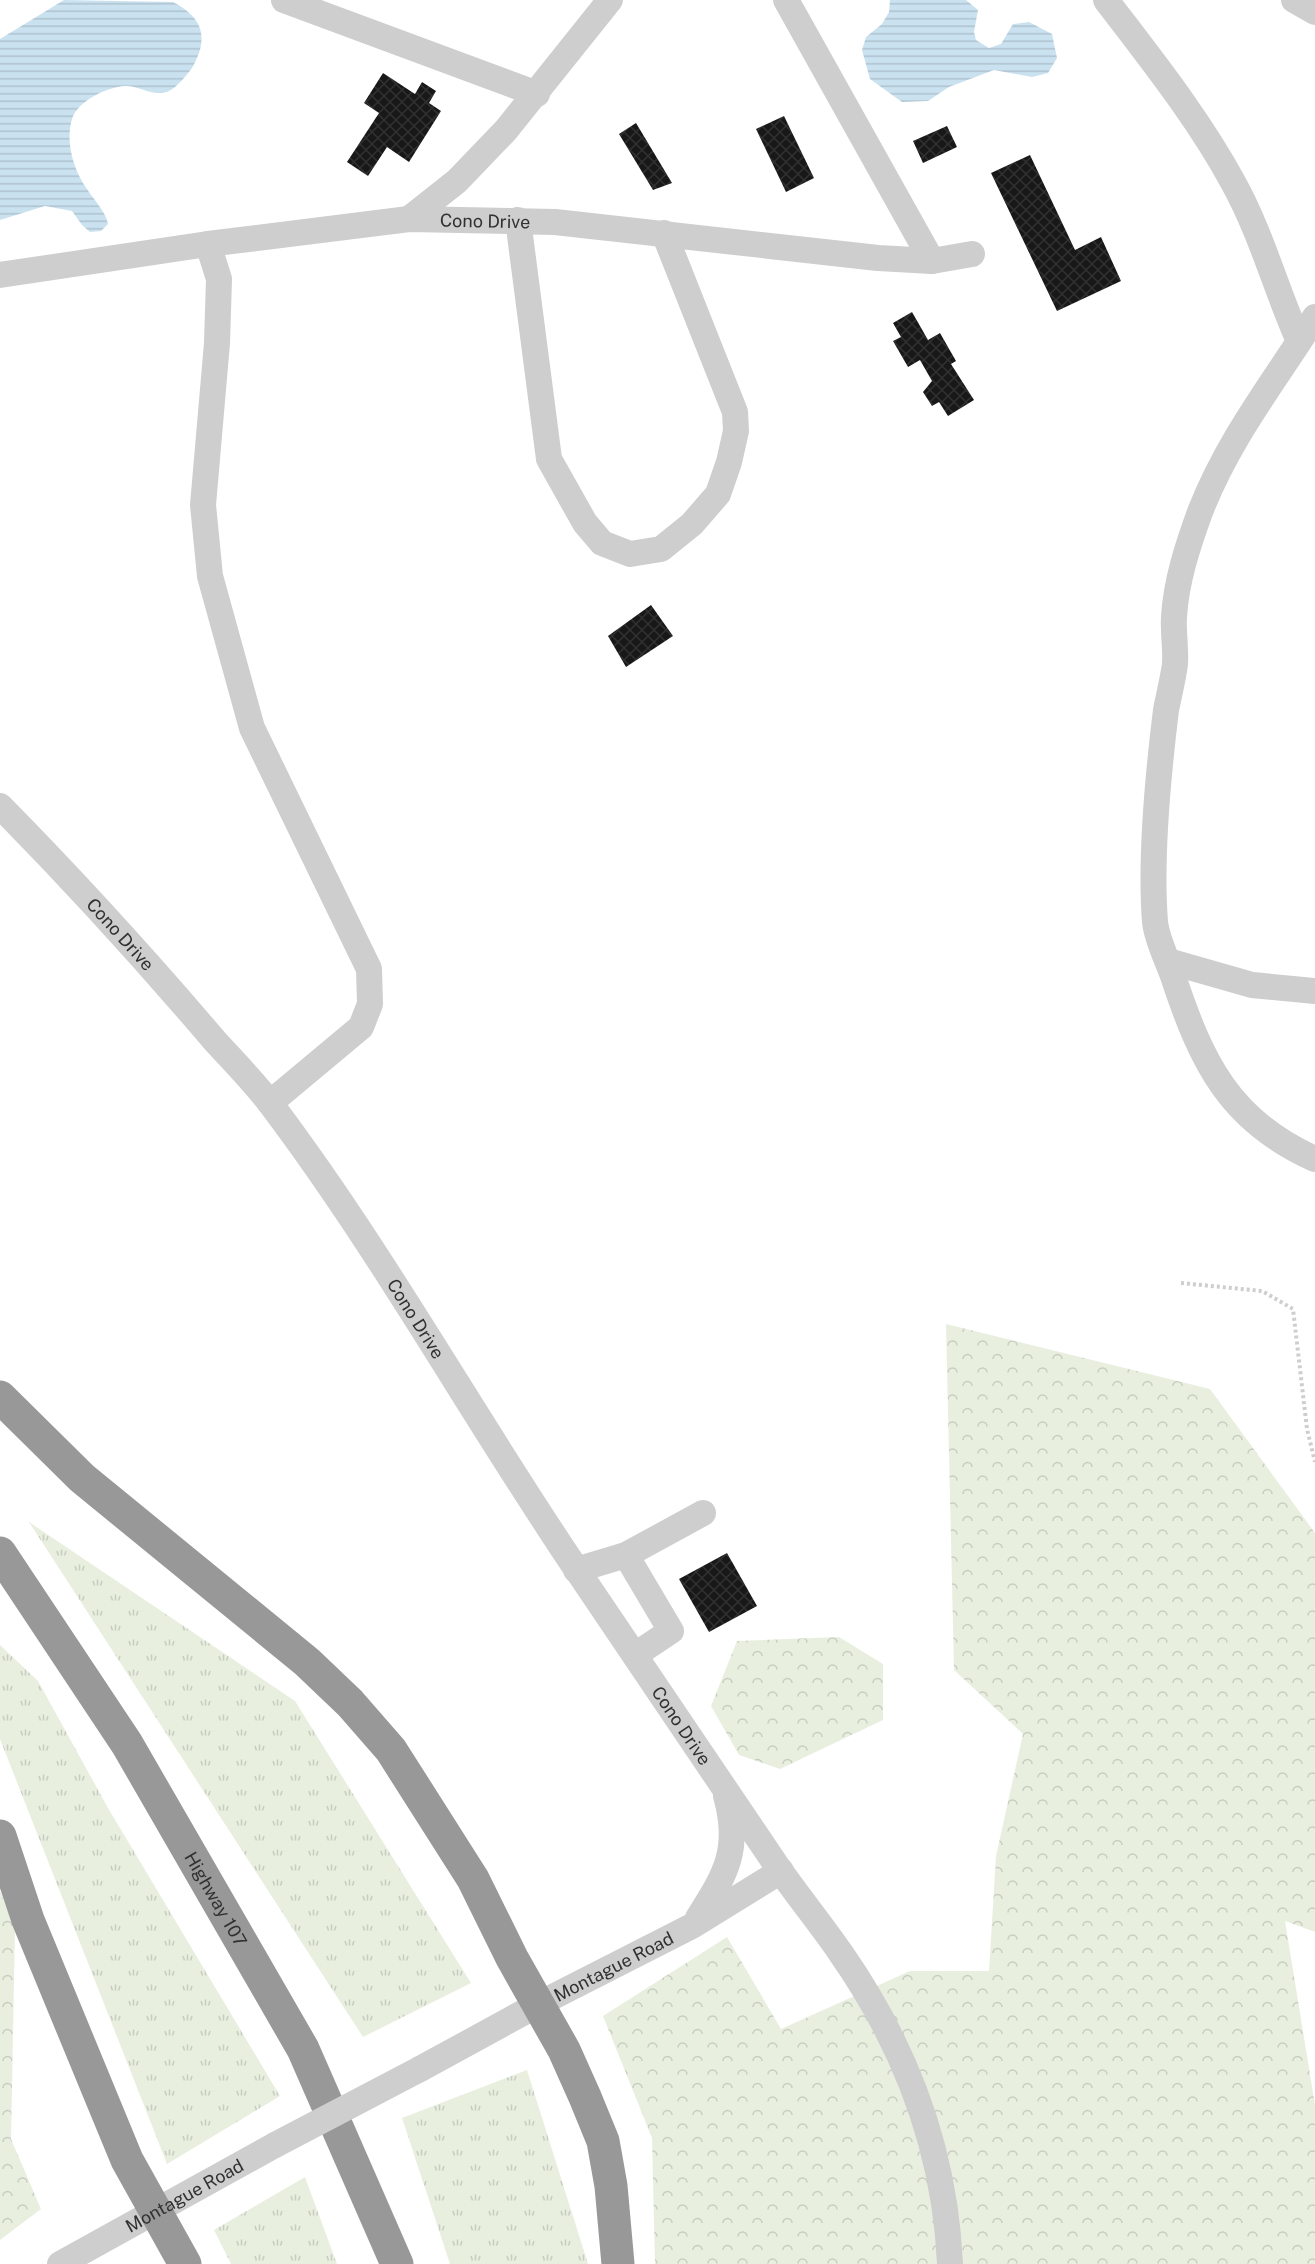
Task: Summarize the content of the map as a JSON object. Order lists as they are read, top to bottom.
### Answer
{
  "streets": {
    "highway": ["Highway 107"],
    "street": ["Cono Drive", "Montague Road"]
  },
  "crossings": [
    ["Cono Drive", "Montague Road"]
  ]
}
